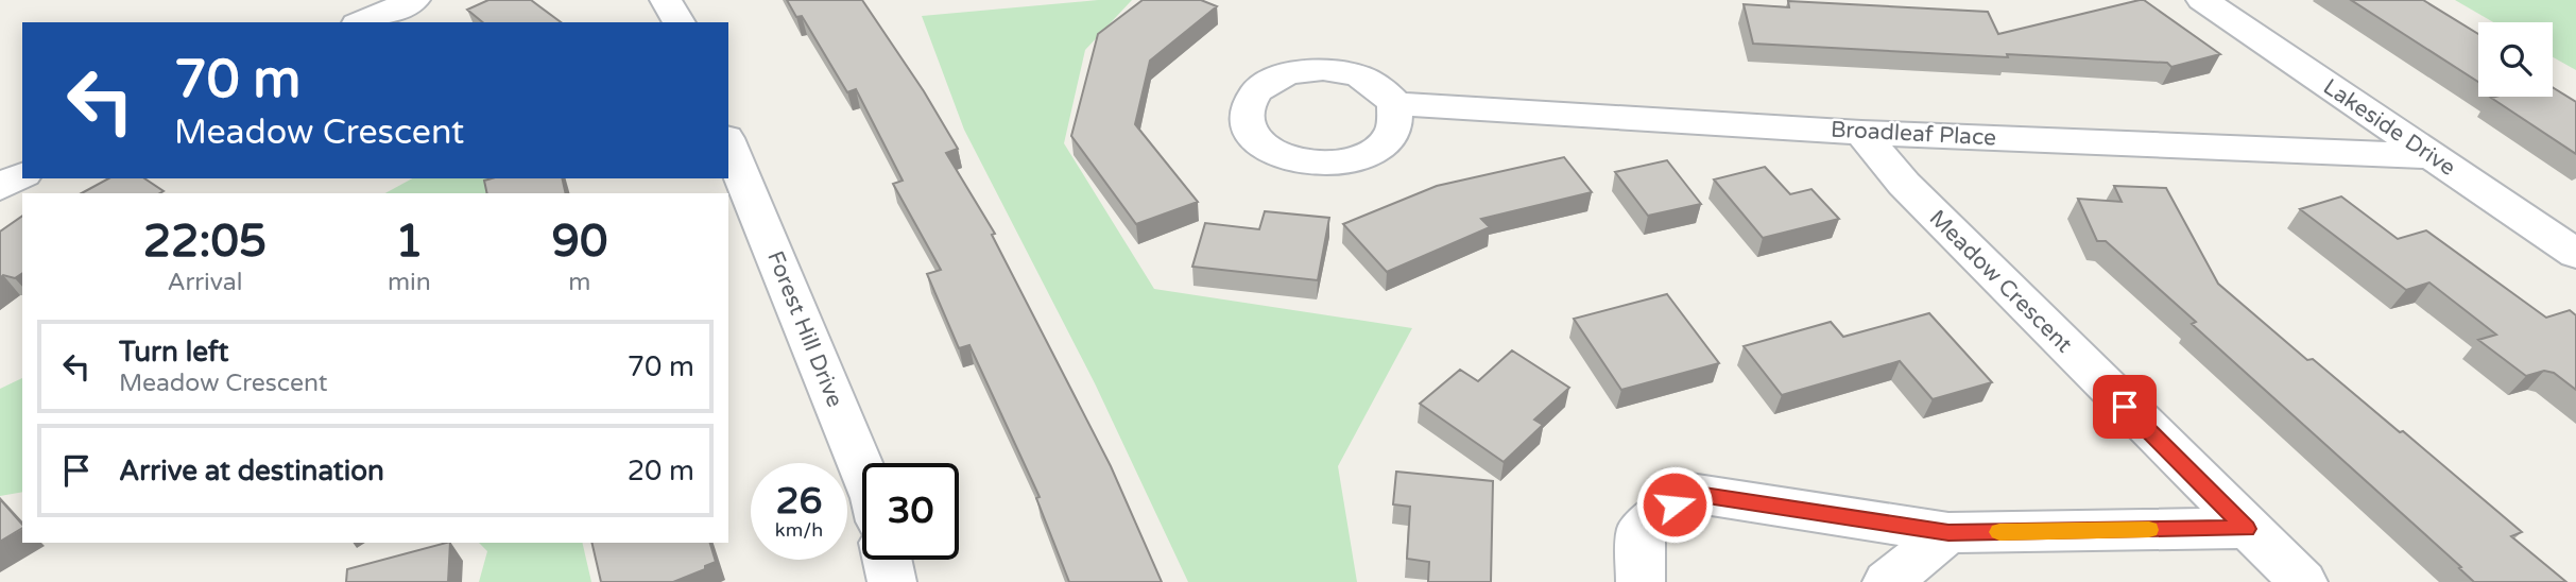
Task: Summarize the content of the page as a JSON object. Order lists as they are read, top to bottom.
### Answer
{
  "streets": {
    "street": [
      "Lakeside Drive",
      "Broadleaf Place",
      "Meadow Crescent",
      "Forest Hill Drive"
    ]
  },
  "crossings": [
    ["Lakeside Drive", "Broadleaf Place"],
    ["Broadleaf Place", "Meadow Crescent"]
  ],
  "page": {
    "turn": ["70 m", "Meadow Crescent"],
    "eta": [
      "22:05",
      "Arrival",
      "1",
      "min",
      "90",
      "m"
    ],
    "list": [
      {
        "name": "Turn left",
        "note": "Meadow Crescent",
        "value": "70 m"
      },
      {
        "name": "Arrive at destination",
        "value": "20 m"
      }
    ],
    "speed": "26 km/h",
    "limit": "30"
  }
}
